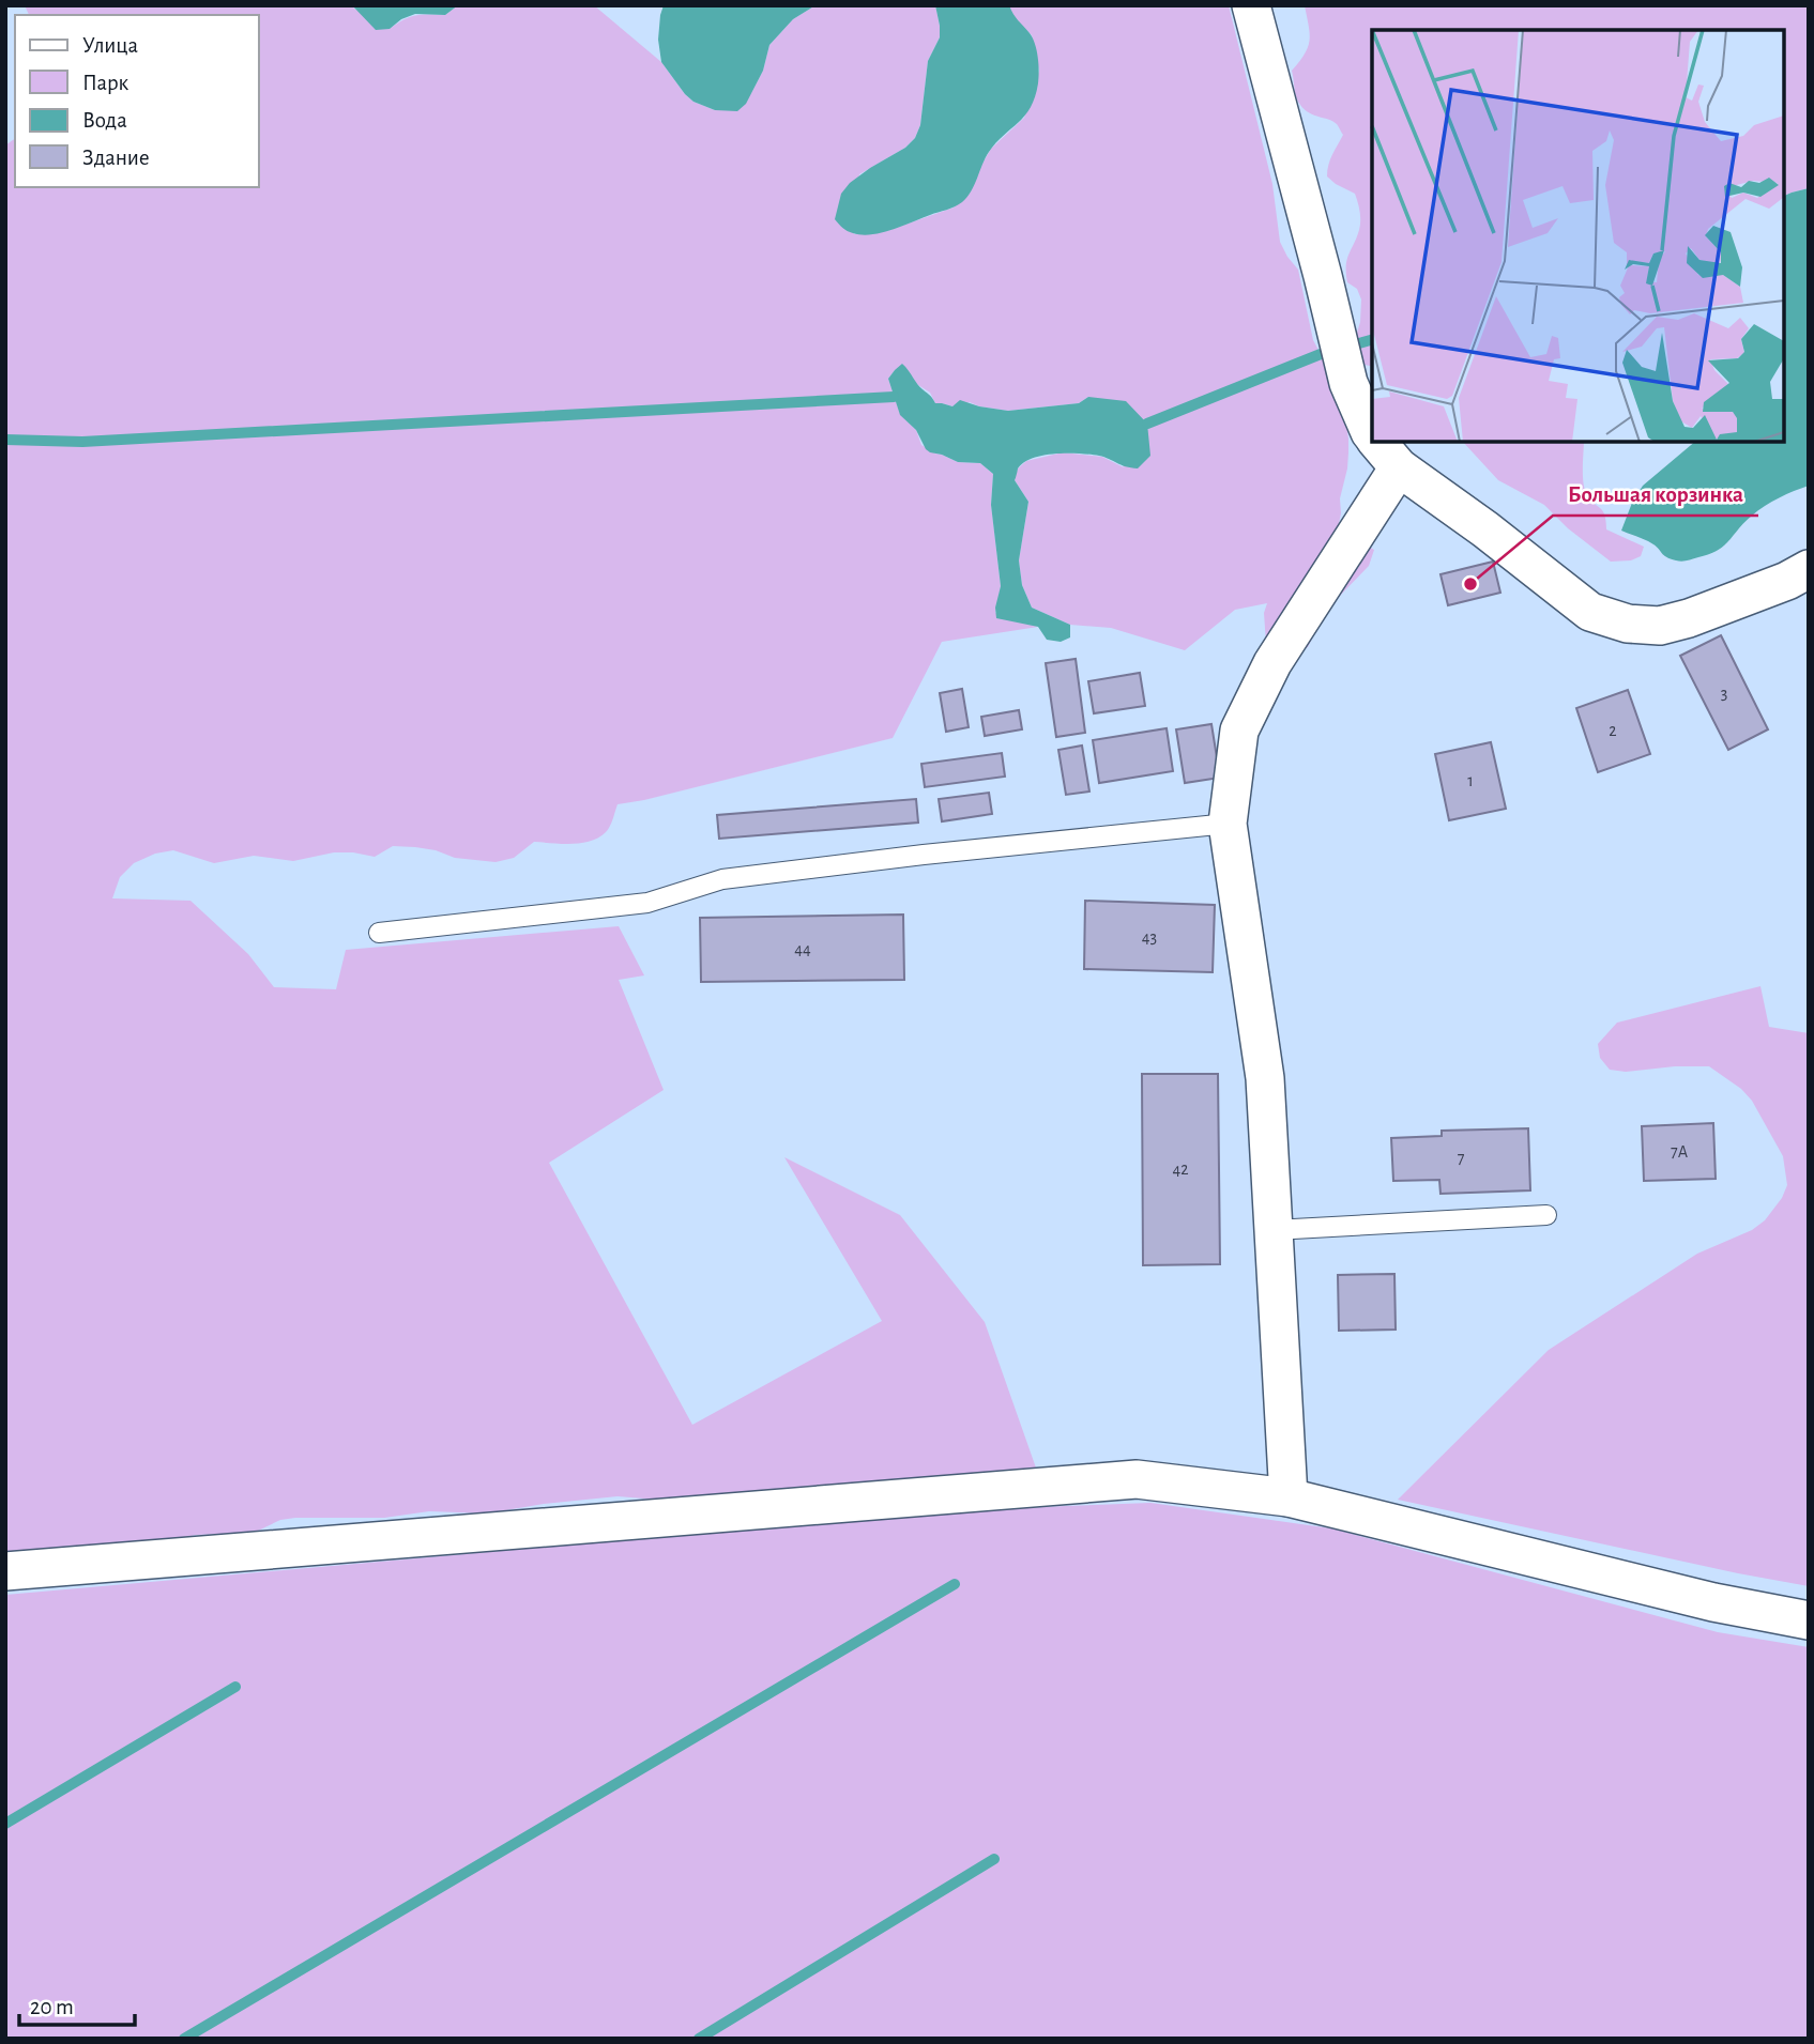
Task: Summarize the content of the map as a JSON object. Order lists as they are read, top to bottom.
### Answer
{
  "places": ["Большая корзинка"],
  "house_numbers": [
    "3",
    "2",
    "1",
    "43",
    "44",
    "7А",
    "7",
    "42"
  ],
  "legend": [
    "Улица",
    "Парк",
    "Вода",
    "Здание"
  ],
  "scale_bar": "20 m"
}
